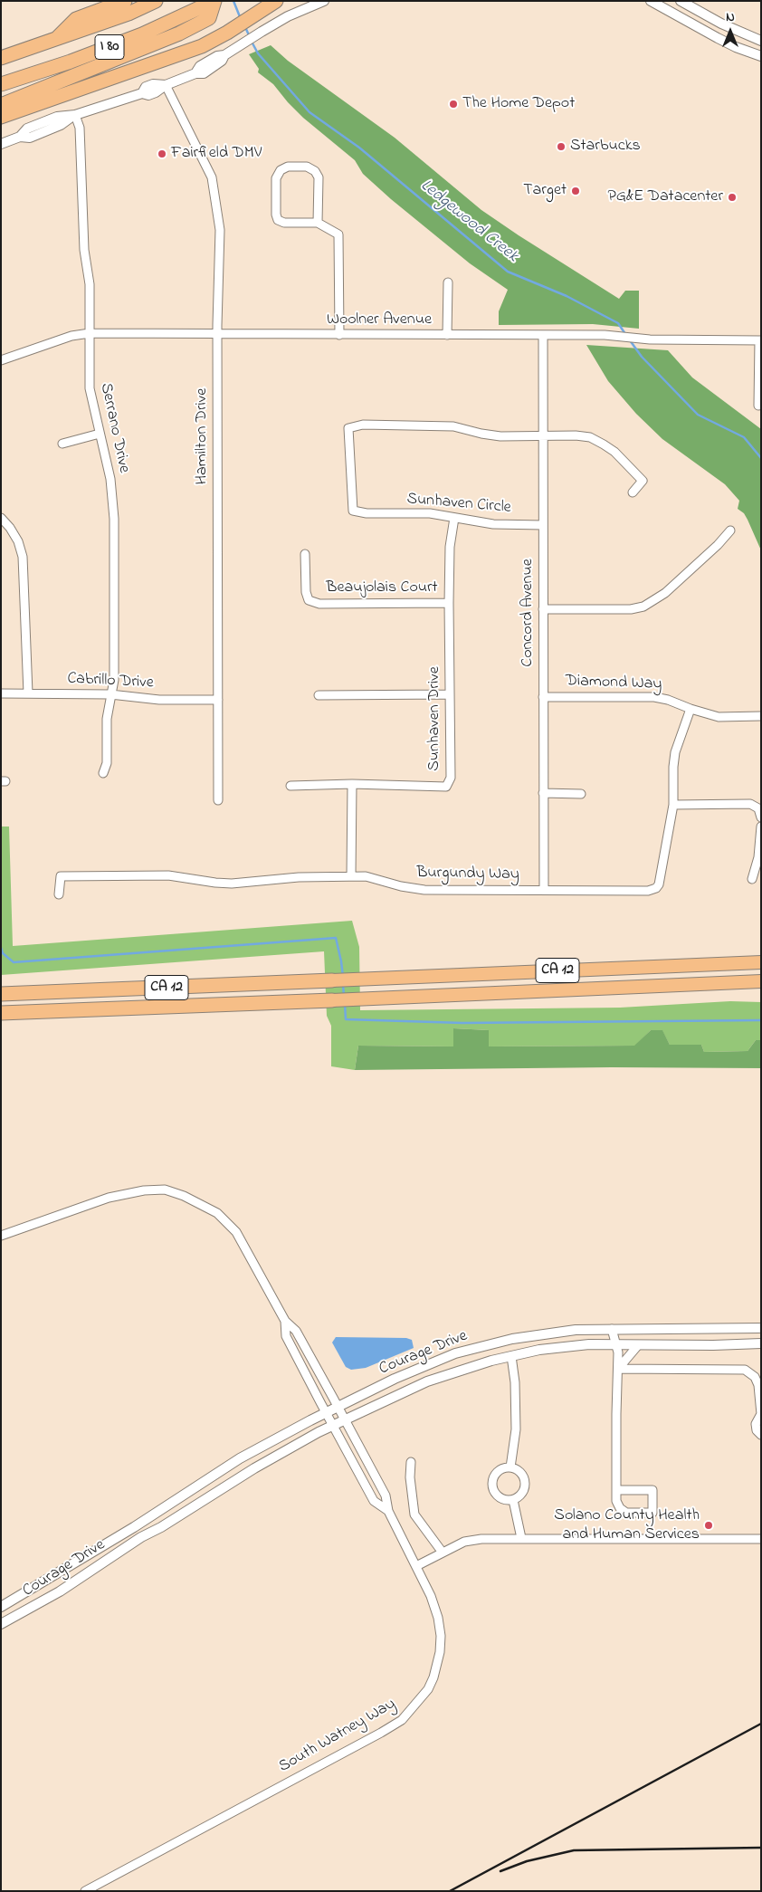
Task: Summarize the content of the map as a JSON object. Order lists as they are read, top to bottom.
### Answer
{
  "streets": {
    "highway": ["I 80", "CA 12"],
    "street": [
      "Woolner Avenue",
      "Serrano Drive",
      "Hamilton Drive",
      "Sunhaven Circle",
      "Beaujolais Court",
      "Concord Avenue",
      "Cabrillo Drive",
      "Diamond Way",
      "Sunhaven Drive",
      "Burgundy Way",
      "Courage Drive",
      "South Watney Way"
    ]
  },
  "crossings": [
    ["Woolner Avenue", "Serrano Drive"],
    ["Woolner Avenue", "Hamilton Drive"],
    ["Woolner Avenue", "Concord Avenue"],
    ["Serrano Drive", "Cabrillo Drive"],
    ["Hamilton Drive", "Cabrillo Drive"],
    ["Sunhaven Circle", "Concord Avenue"],
    ["Sunhaven Circle", "Sunhaven Drive"],
    ["Beaujolais Court", "Sunhaven Drive"],
    ["Concord Avenue", "Diamond Way"],
    ["Concord Avenue", "Burgundy Way"],
    ["Diamond Way", "Burgundy Way"],
    ["Courage Drive", "South Watney Way"]
  ],
  "water": ["Ledgewood Creek"],
  "places": [
    "The Home Depot",
    "Starbucks",
    "Fairfield DMV",
    "Target",
    "PG&E Datacenter",
    "Solano County Health and Human Services"
  ],
  "north": "top"
}
